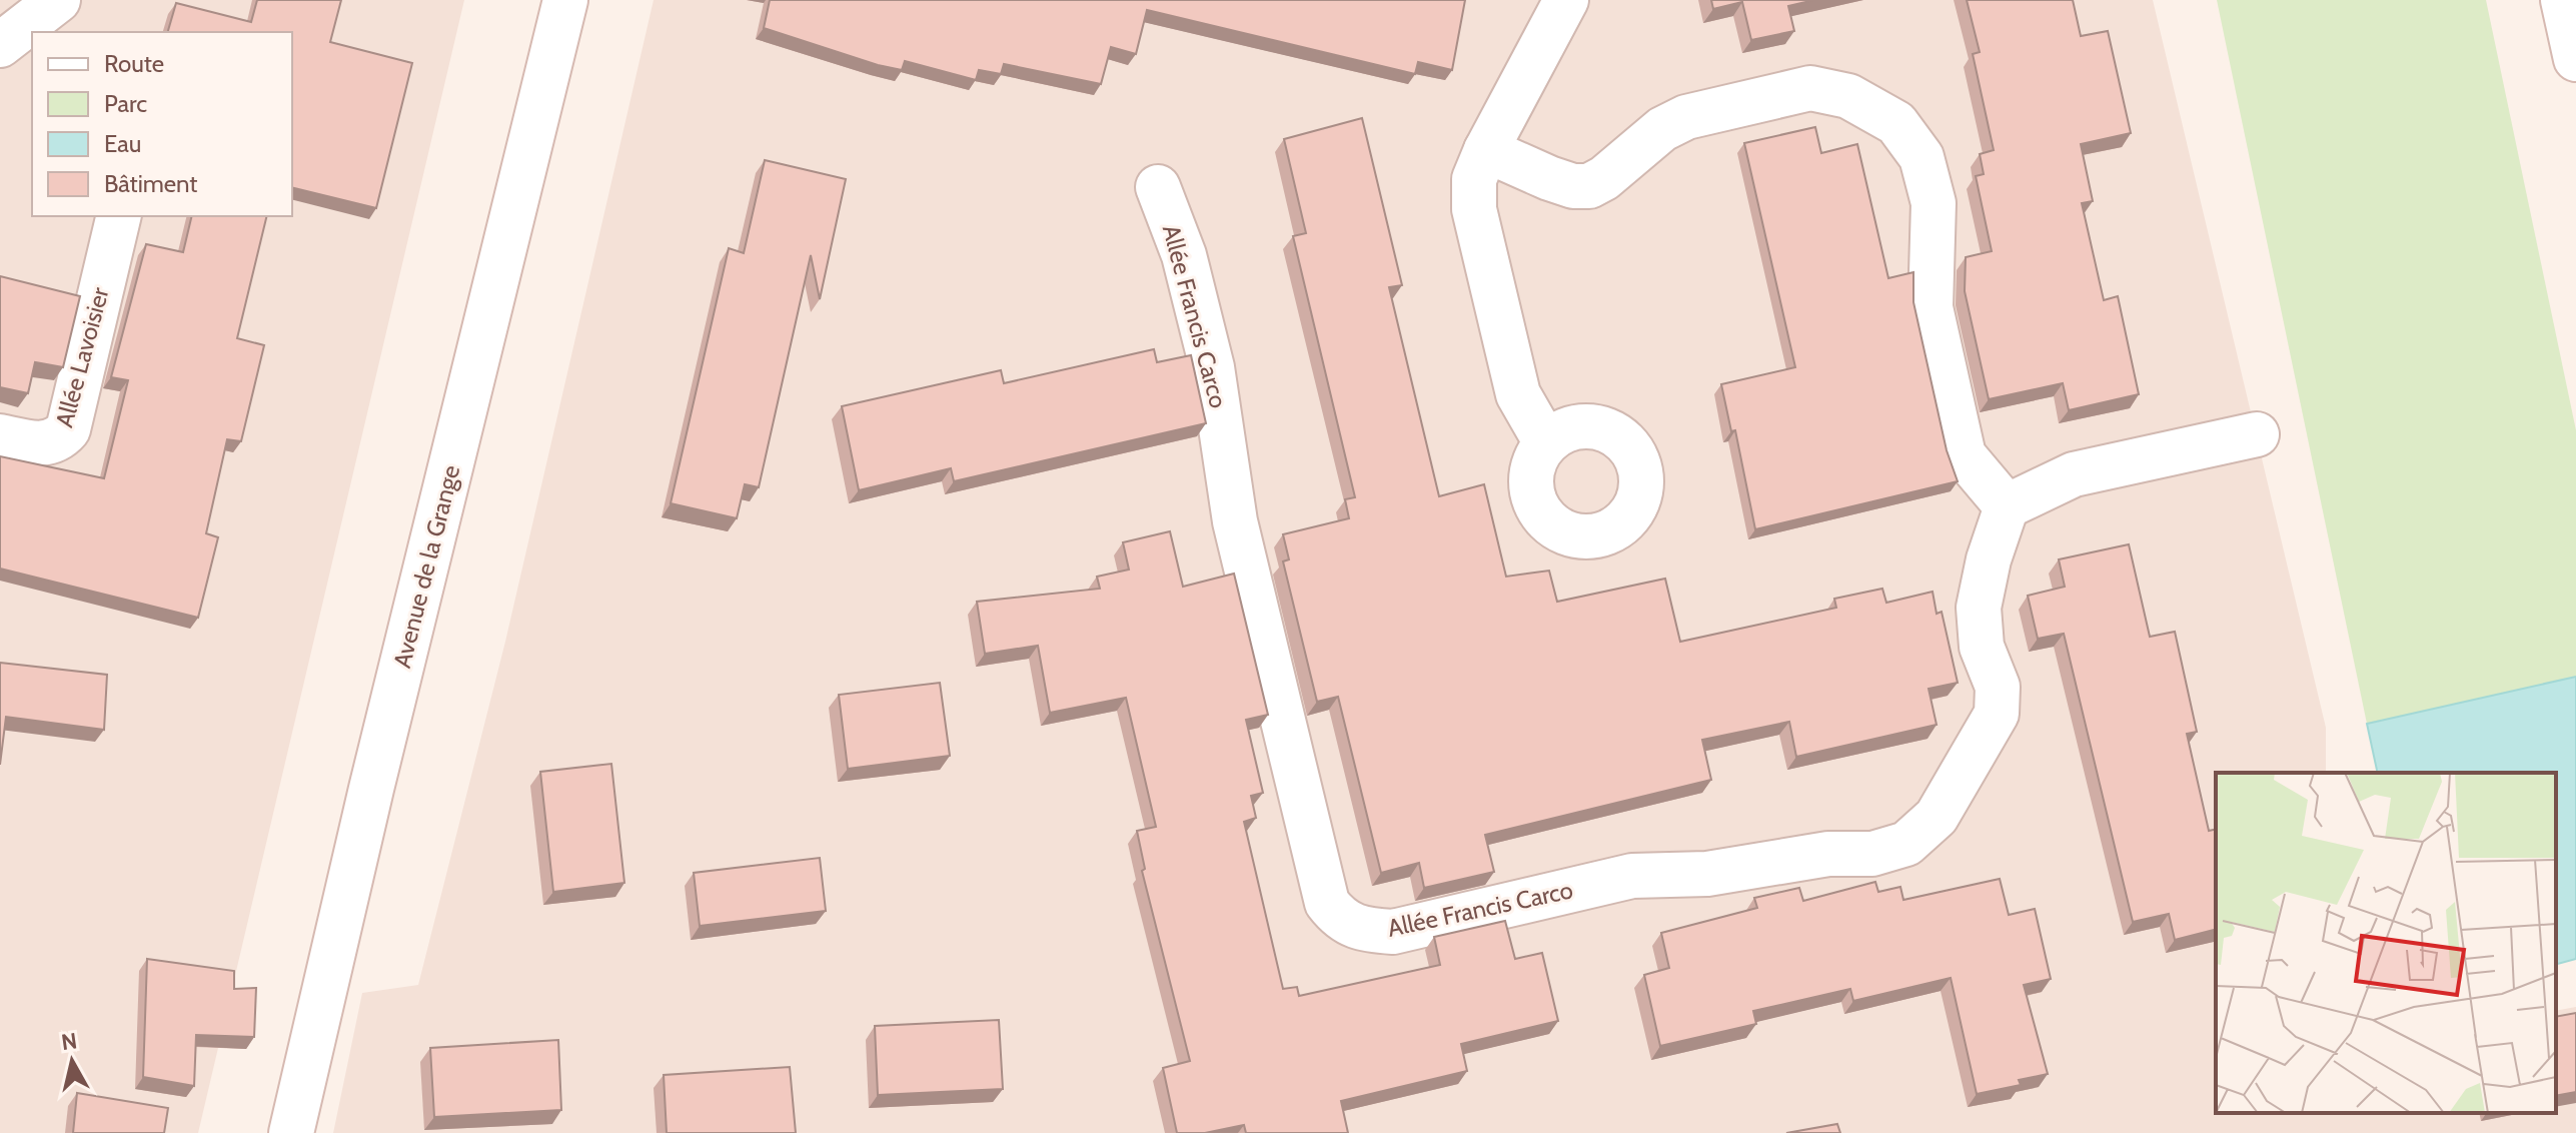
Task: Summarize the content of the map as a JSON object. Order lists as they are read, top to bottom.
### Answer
{
  "streets": {
    "street": ["Allée Francis Carco", "Allée Lavoisier", "Avenue de la Grange"]
  },
  "legend": [
    "Route",
    "Parc",
    "Eau",
    "Bâtiment"
  ],
  "north": "top"
}
